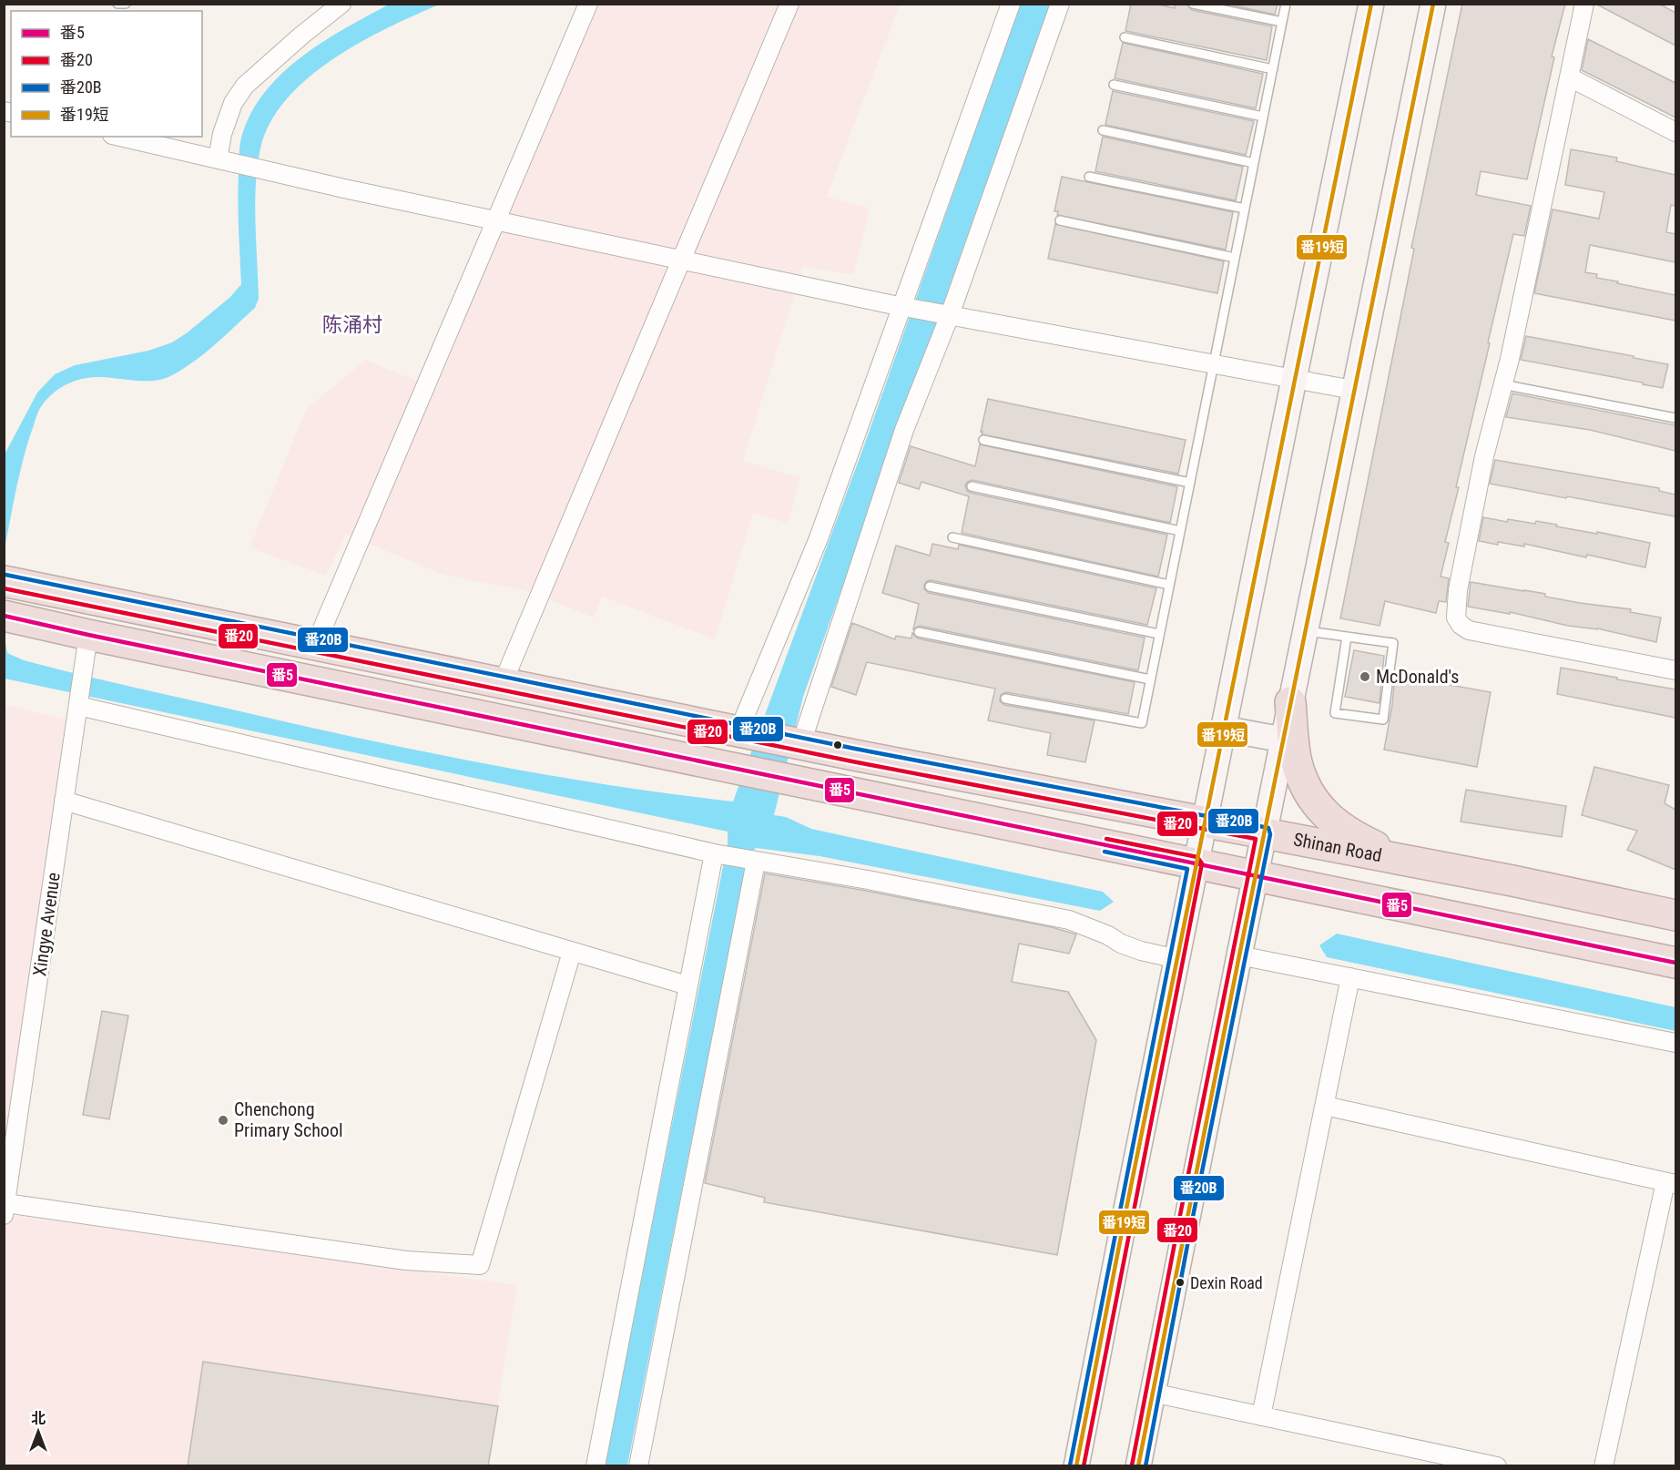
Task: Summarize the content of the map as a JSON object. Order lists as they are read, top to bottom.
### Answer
{
  "streets": {
    "highway": ["Shinan Road"],
    "street": ["Xingye Avenue"]
  },
  "districts": ["陈涌村"],
  "places": ["McDonald's", "Chenchong Primary School", "Dexin Road"],
  "lines": [
    "transit line 番19短",
    "transit line 番20B",
    "transit line 番20",
    "transit line 番5"
  ],
  "legend": [
    "番5",
    "番20",
    "番20B",
    "番19短"
  ],
  "north": "top"
}
